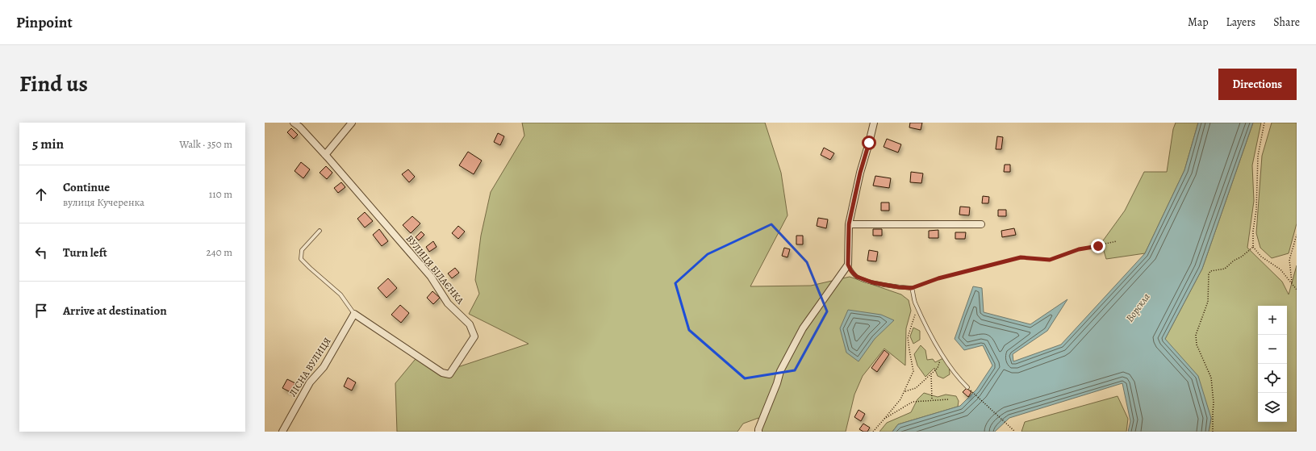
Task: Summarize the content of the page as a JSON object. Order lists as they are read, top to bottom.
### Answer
{
  "streets": {
    "street": ["ВУЛИЦЯ БІЛАЄНКА", "ЛІСНА ВУЛИЦЯ"]
  },
  "crossings": [
    ["ВУЛИЦЯ БІЛАЄНКА", "ЛІСНА ВУЛИЦЯ"]
  ],
  "water": ["Ворскла"],
  "page": {
    "header": "Pinpoint",
    "nav": ["Map", "Layers", "Share"],
    "title": "Find us",
    "buttons": "Directions",
    "heading": ["5 min", "Walk · 350 m"],
    "list": [
      ["Continue", "вулиця Кучеренка", "110 m"],
      ["Turn left", "240 m"],
      "Arrive at destination"
    ],
    "map_buttons": ["+", "−"]
  }
}
